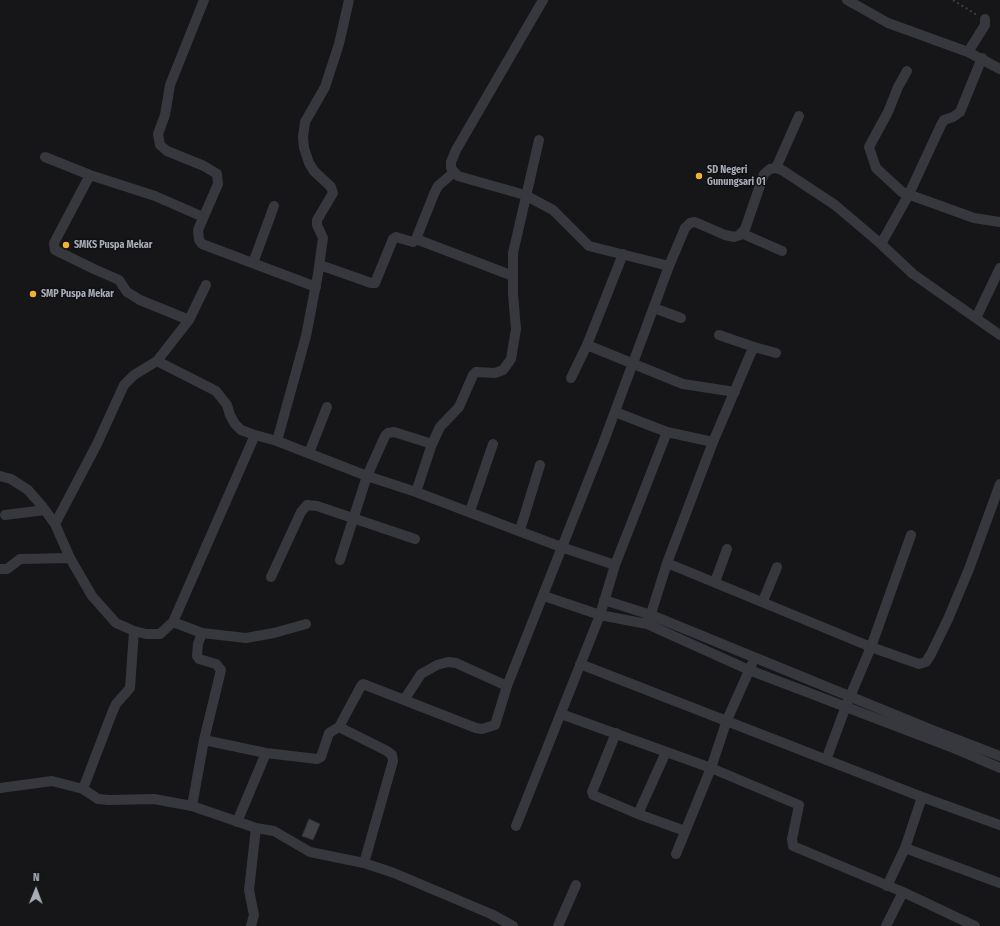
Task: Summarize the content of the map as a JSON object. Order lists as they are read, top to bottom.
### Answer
{
  "places": ["SD Negeri Gunungsari 01", "SMKS Puspa Mekar", "SMP Puspa Mekar"],
  "north": "top"
}
